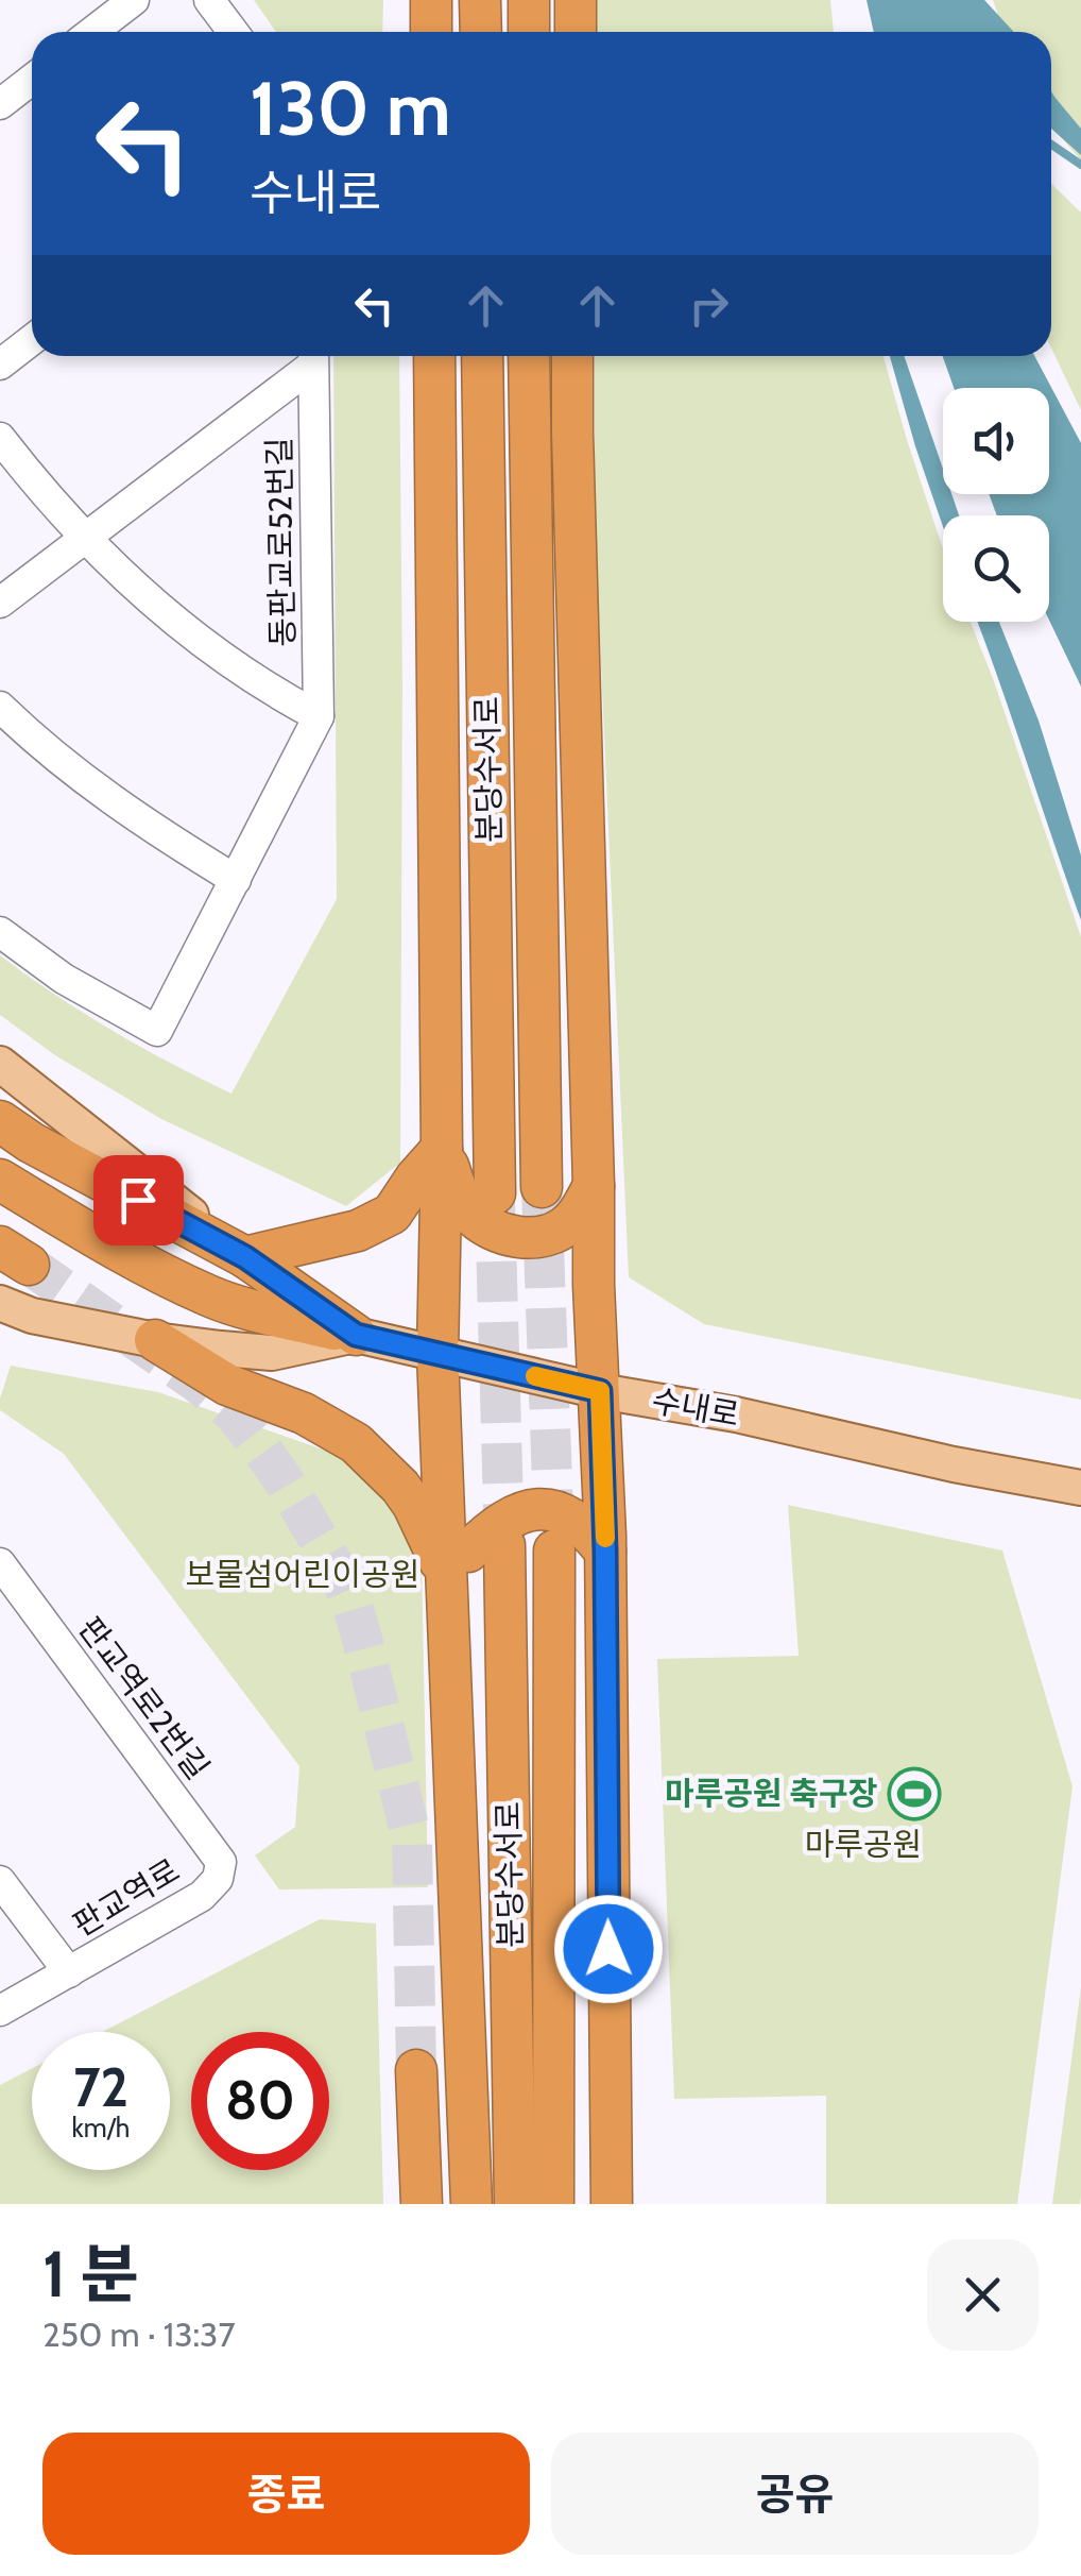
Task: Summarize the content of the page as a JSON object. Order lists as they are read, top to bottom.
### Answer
{
  "streets": {
    "highway": ["분당수서로"],
    "main road": ["수내로"],
    "street": ["동판교로52번길", "판교역로2번길", "판교역로"]
  },
  "crossings": [
    ["판교역로2번길", "판교역로"]
  ],
  "parks": ["보물섬어린이공원", "마루공원"],
  "places": {
    "sports": ["마루공원 축구장"]
  },
  "page": {
    "turn": ["130 m", "수내로"],
    "speed": "72 km/h",
    "limit": "80",
    "heading": ["1 분", "250 m · 13:37"],
    "buttons": ["종료", "공유"]
  }
}
